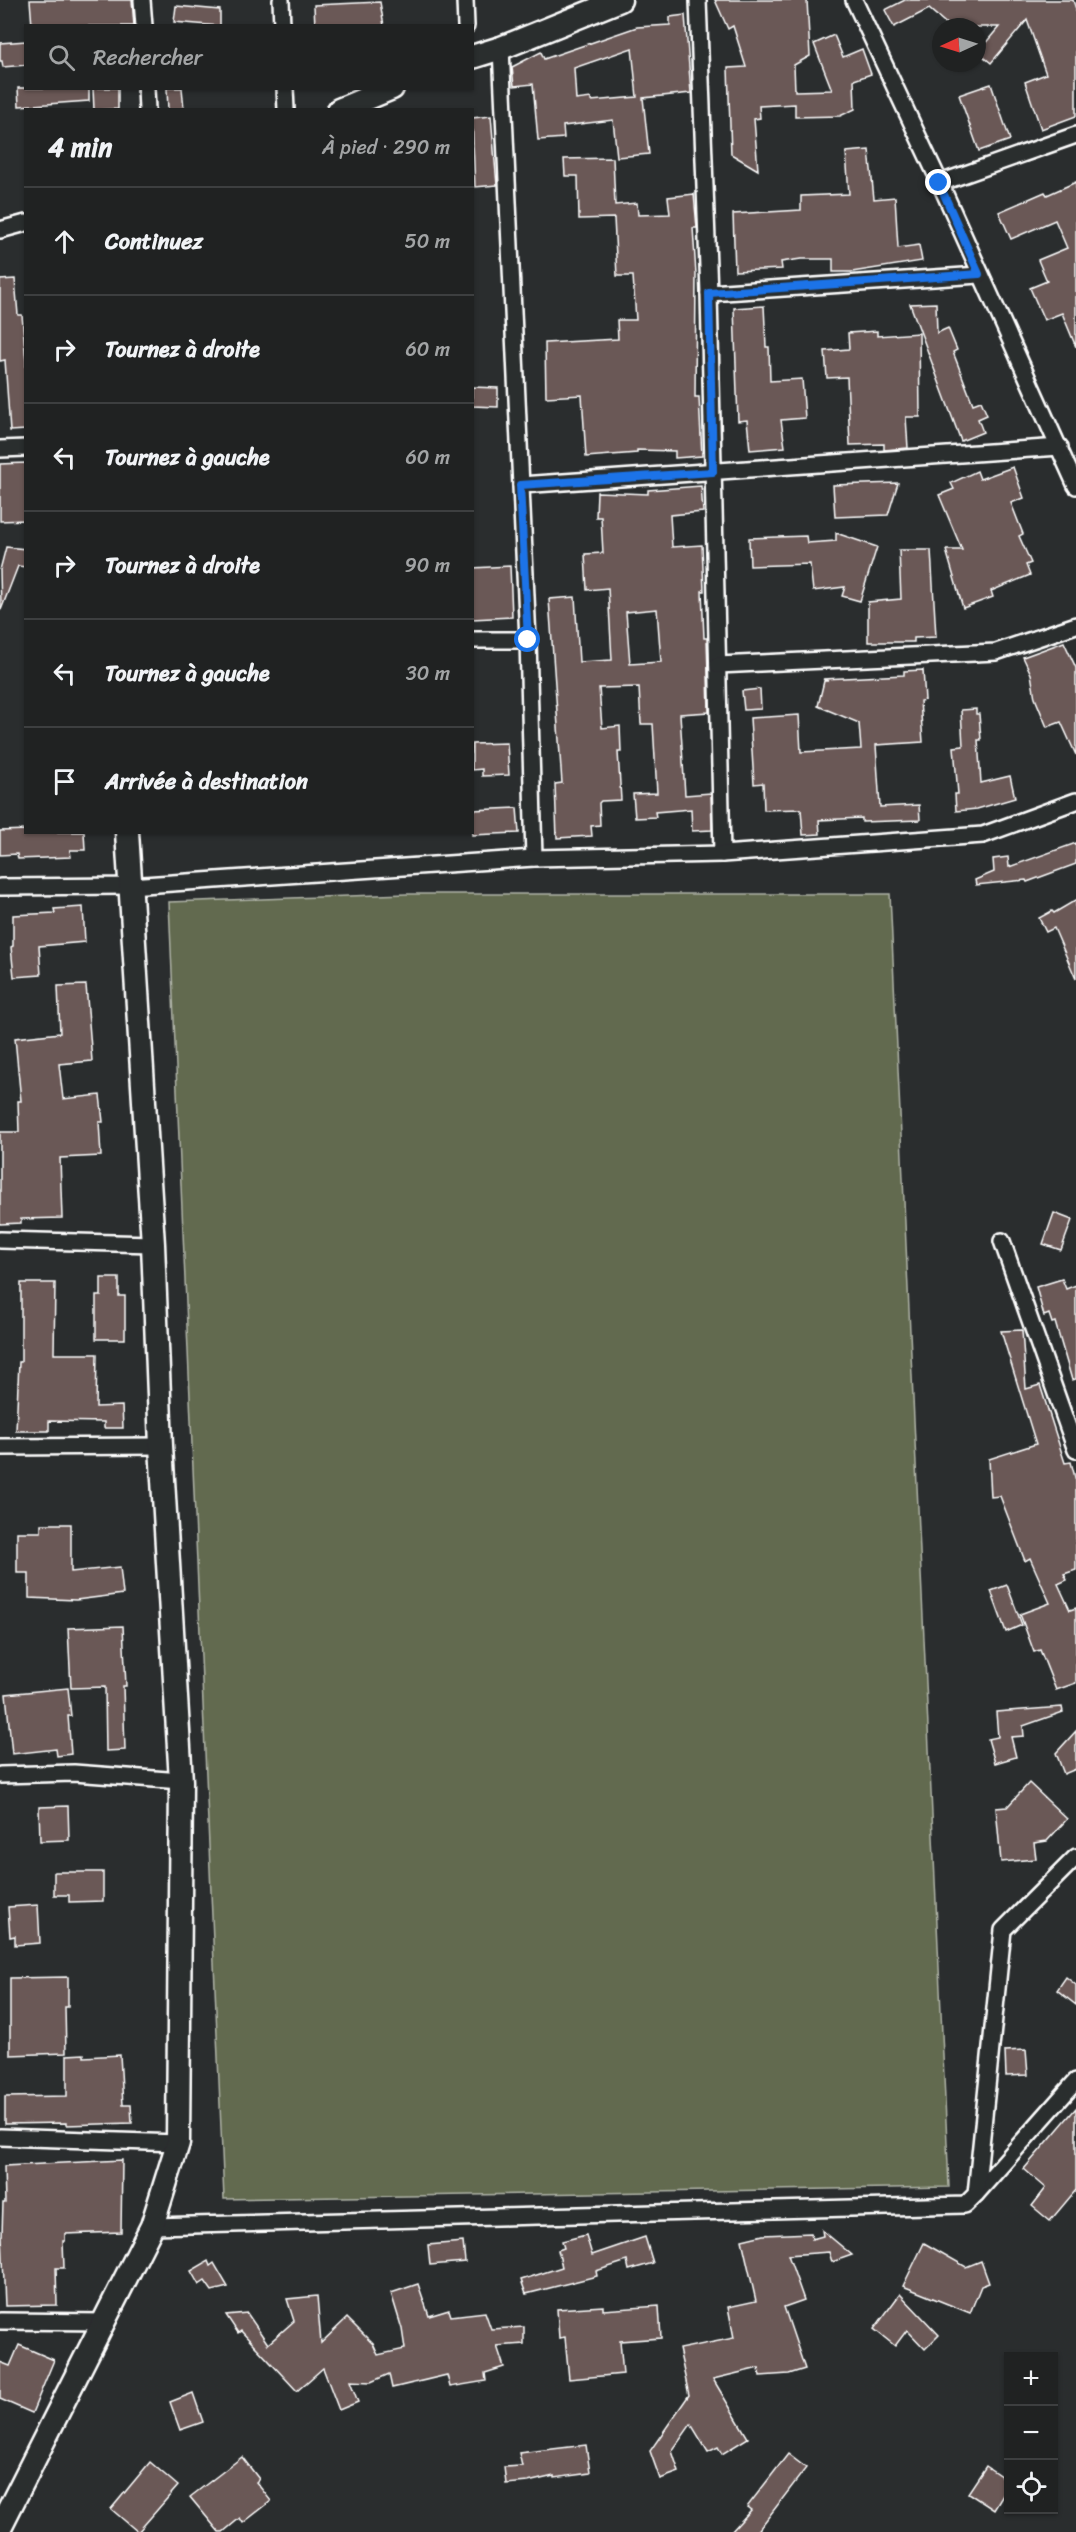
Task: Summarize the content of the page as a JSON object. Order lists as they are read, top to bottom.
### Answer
{
  "north": "left",
  "page": {
    "search": "Rechercher",
    "heading": ["4 min", "À pied · 290 m"],
    "list": [
      ["Continuez", "50 m"],
      ["Tournez à droite", "60 m"],
      ["Tournez à gauche", "60 m"],
      ["Tournez à droite", "90 m"],
      ["Tournez à gauche", "30 m"],
      "Arrivée à destination"
    ],
    "map_buttons": ["+", "−"]
  }
}
